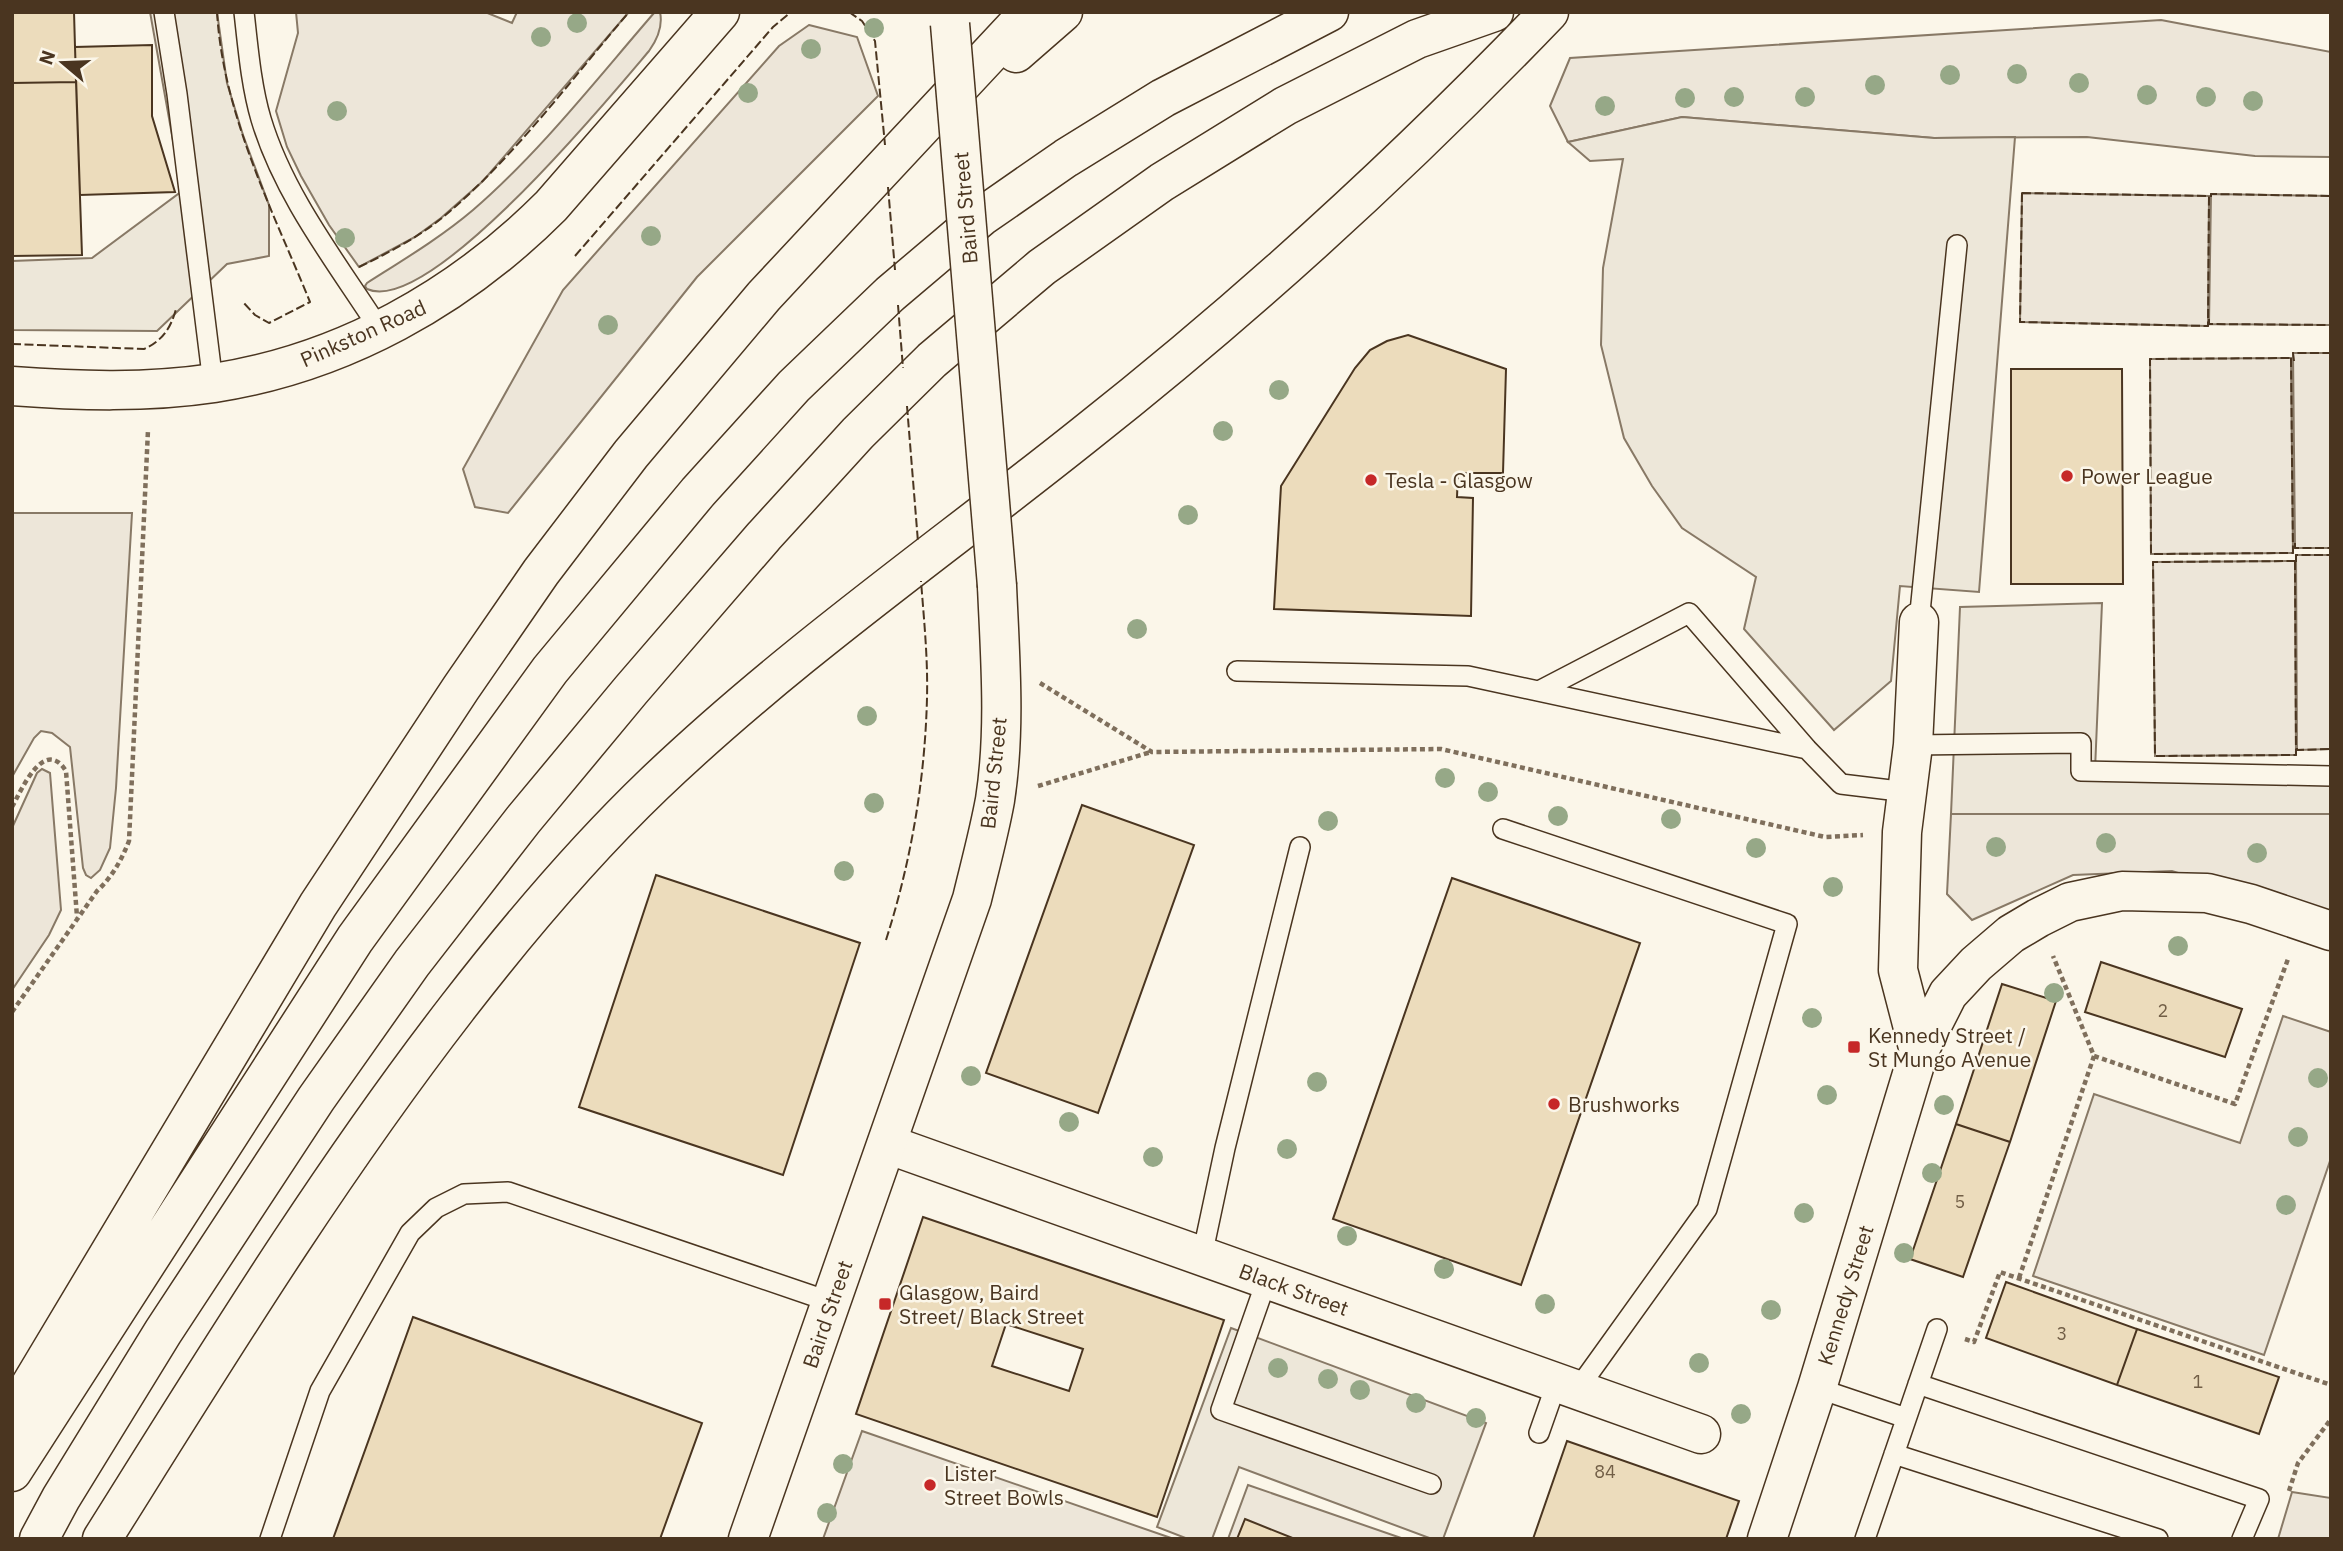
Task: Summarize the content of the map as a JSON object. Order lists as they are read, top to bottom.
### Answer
{
  "streets": {
    "main road": [
      "Baird Street",
      "Pinkston Road",
      "Black Street",
      "Kennedy Street"
    ]
  },
  "crossings": [
    ["Baird Street", "Black Street"]
  ],
  "places": {
    "other": [
      "Power League",
      "Tesla - Glasgow",
      "Brushworks",
      "Lister Street Bowls"
    ],
    "transit": ["Kennedy Street / St Mungo Avenue", "Glasgow, Baird Street/ Black Street"]
  },
  "house_numbers": [
    "2",
    "5",
    "3",
    "1",
    "84"
  ],
  "north": "left"
}
